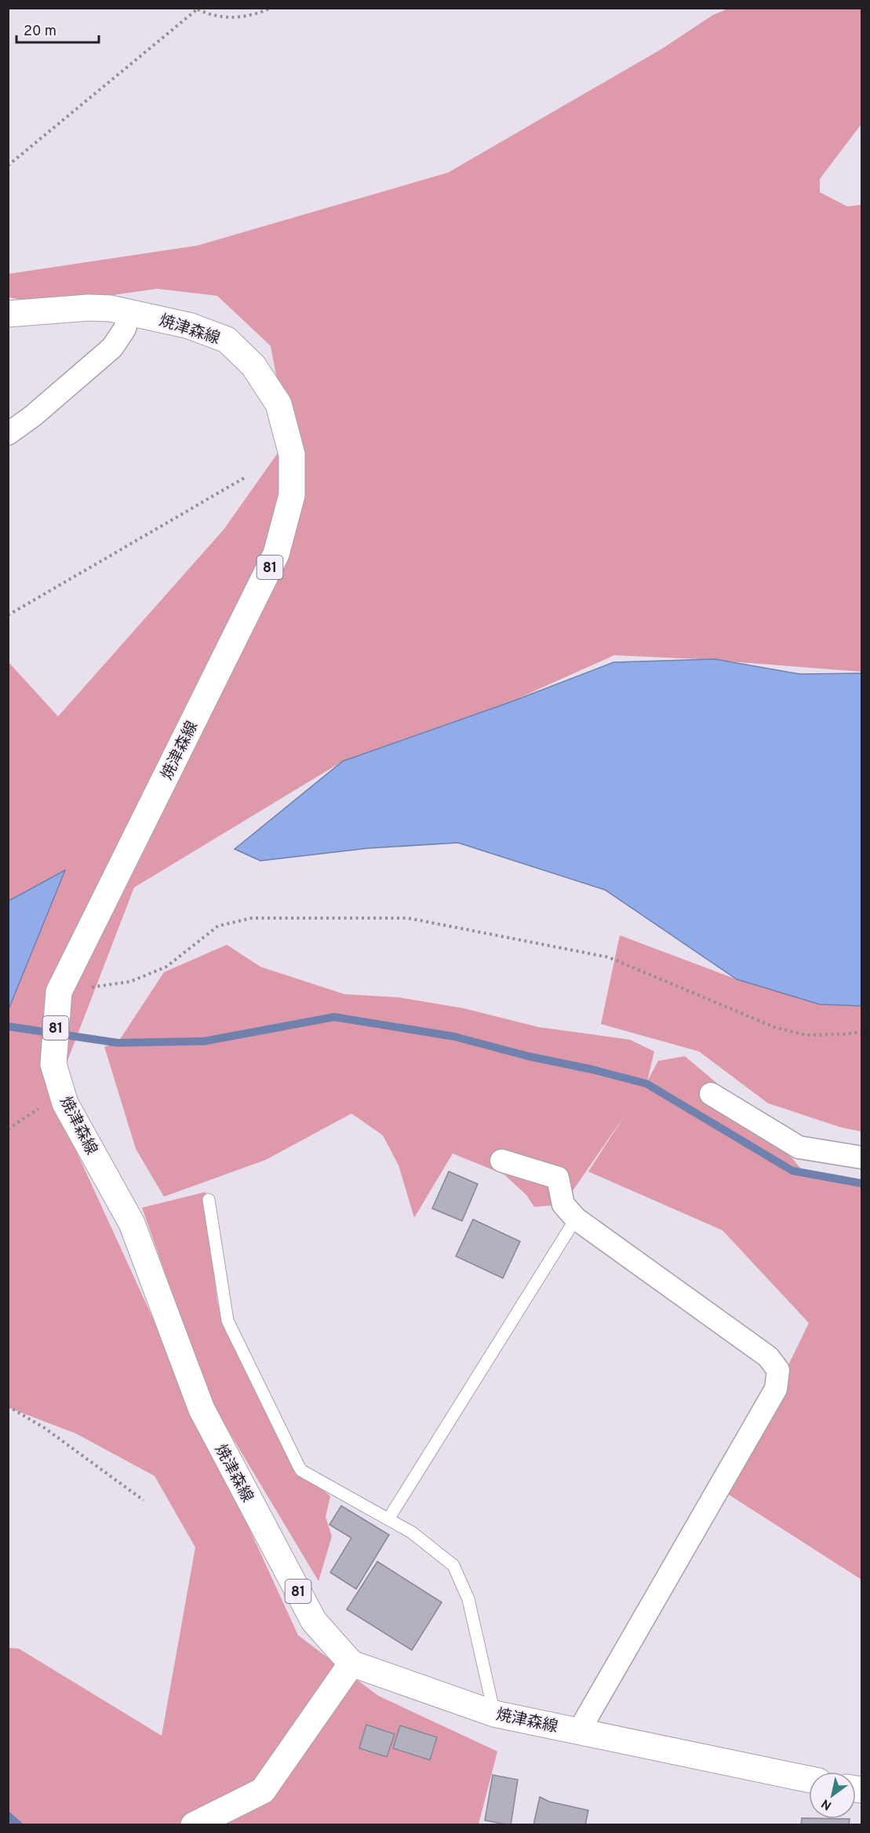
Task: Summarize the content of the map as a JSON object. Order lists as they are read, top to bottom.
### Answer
{
  "streets": {
    "main road": ["焼津森線", "81"]
  },
  "scale_bar": "20 m",
  "north": "bottom left"
}
